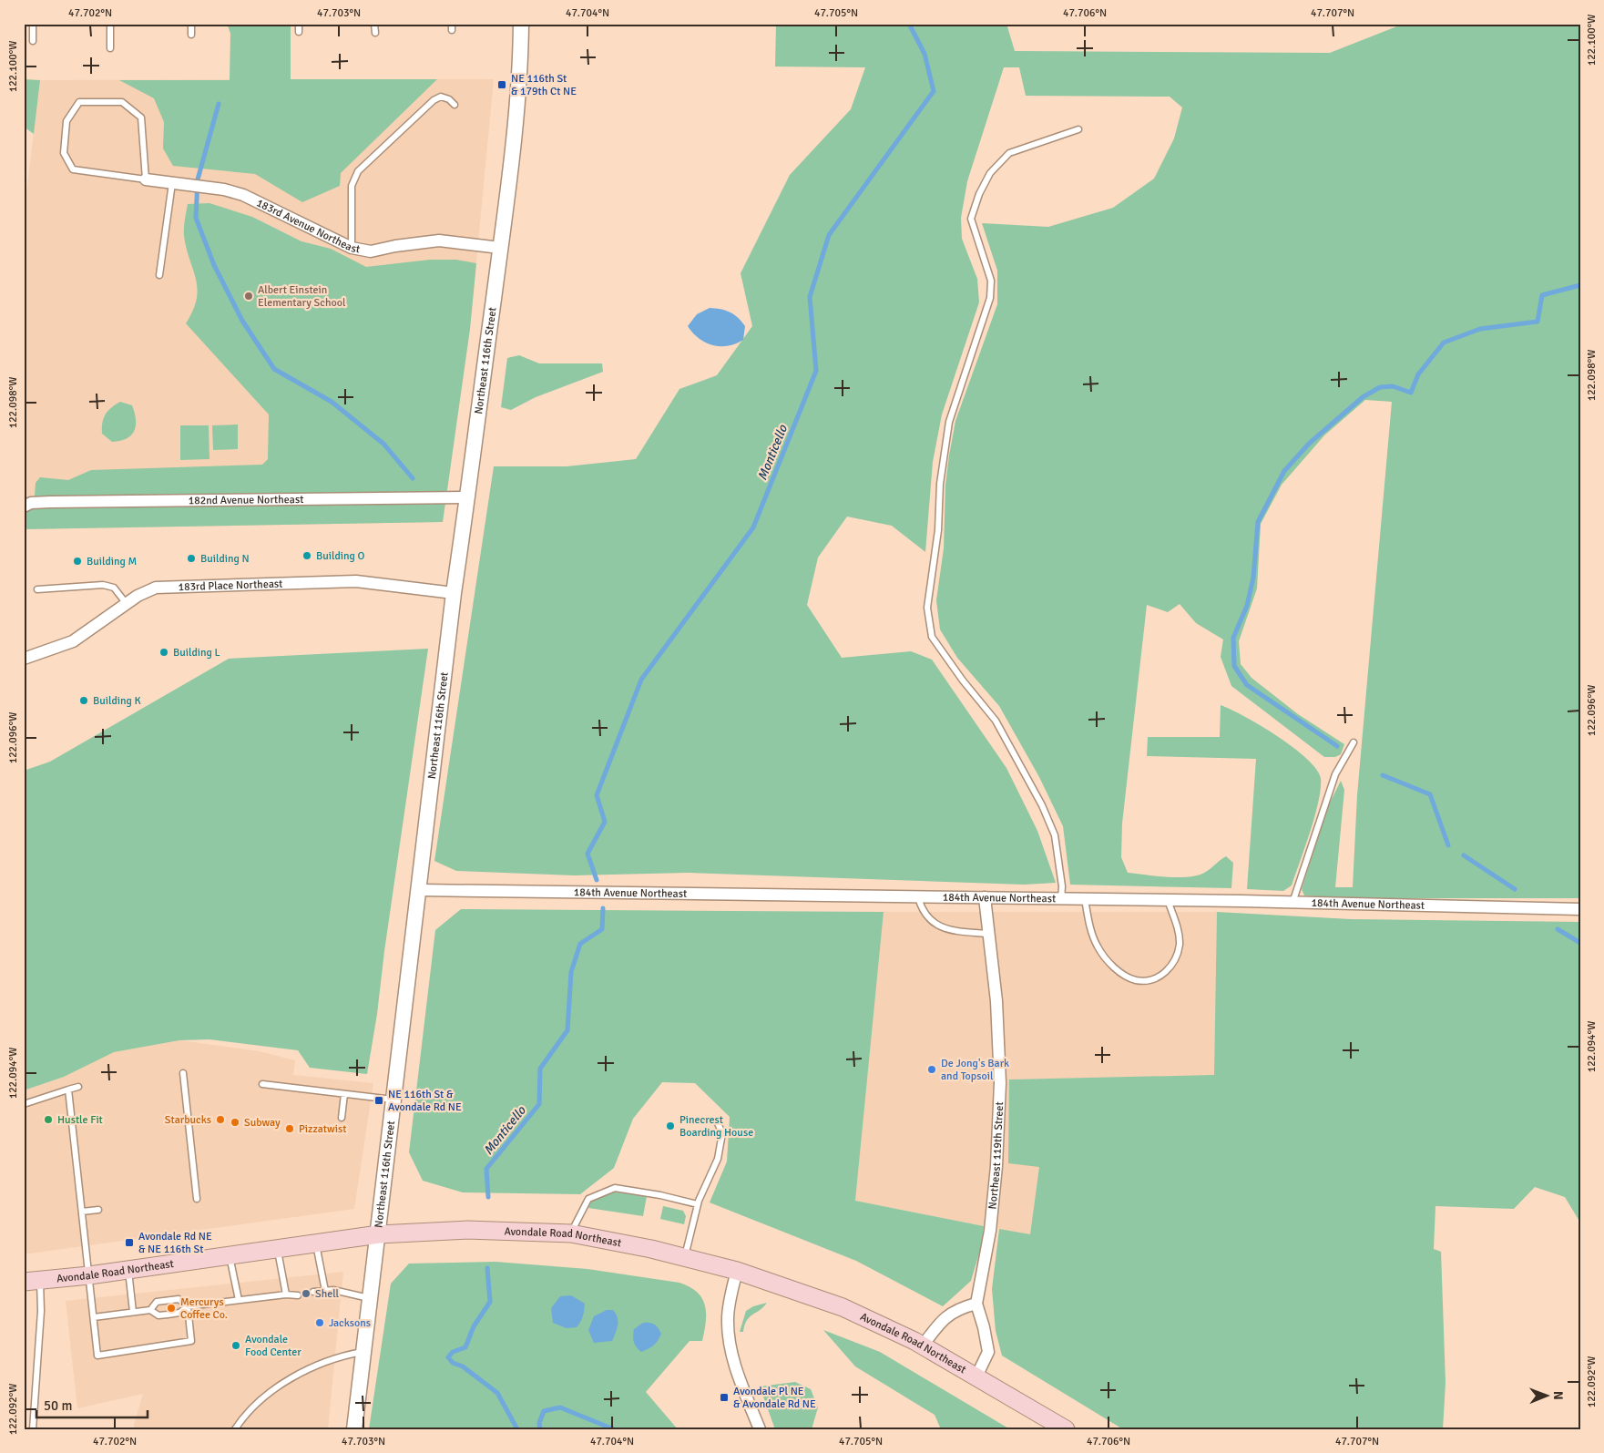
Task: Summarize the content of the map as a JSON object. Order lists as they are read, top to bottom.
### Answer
{
  "streets": {
    "main road": ["Avondale Road Northeast"],
    "street": [
      "183rd Avenue Northeast",
      "Northeast 116th Street",
      "182nd Avenue Northeast",
      "183rd Place Northeast",
      "184th Avenue Northeast",
      "Northeast 119th Street"
    ]
  },
  "crossings": [
    ["183rd Avenue Northeast", "Northeast 116th Street"],
    ["Northeast 116th Street", "182nd Avenue Northeast"],
    ["Northeast 116th Street", "183rd Place Northeast"],
    ["Northeast 116th Street", "184th Avenue Northeast"],
    ["Northeast 116th Street", "Avondale Road Northeast"],
    ["184th Avenue Northeast", "Northeast 119th Street"],
    ["Northeast 119th Street", "Avondale Road Northeast"]
  ],
  "water": ["Monticello"],
  "places": {
    "transit": [
      "NE 116th St & 179th Ct NE",
      "NE 116th St & Avondale Rd NE",
      "Avondale Rd NE & NE 116th St",
      "Avondale Pl NE & Avondale Rd NE"
    ],
    "other": [
      "Albert Einstein Elementary School",
      "Building O",
      "Building N",
      "Building M",
      "Building L",
      "Building K",
      "De Jong's Bark and Topsoil",
      "Hustle Fit",
      "Starbucks",
      "Subway",
      "Pinecrest Boarding House",
      "Pizzatwist",
      "Shell",
      "Mercurys Coffee Co.",
      "Jacksons",
      "Avondale Food Center"
    ]
  },
  "scale_bar": "50 m",
  "north": "right",
  "coordinates": [
    "47.702°N",
    "47.703°N",
    "47.704°N",
    "47.705°N",
    "47.706°N",
    "47.707°N",
    "122.100°W",
    "122.098°W",
    "122.096°W",
    "122.094°W",
    "122.092°W"
  ]
}
